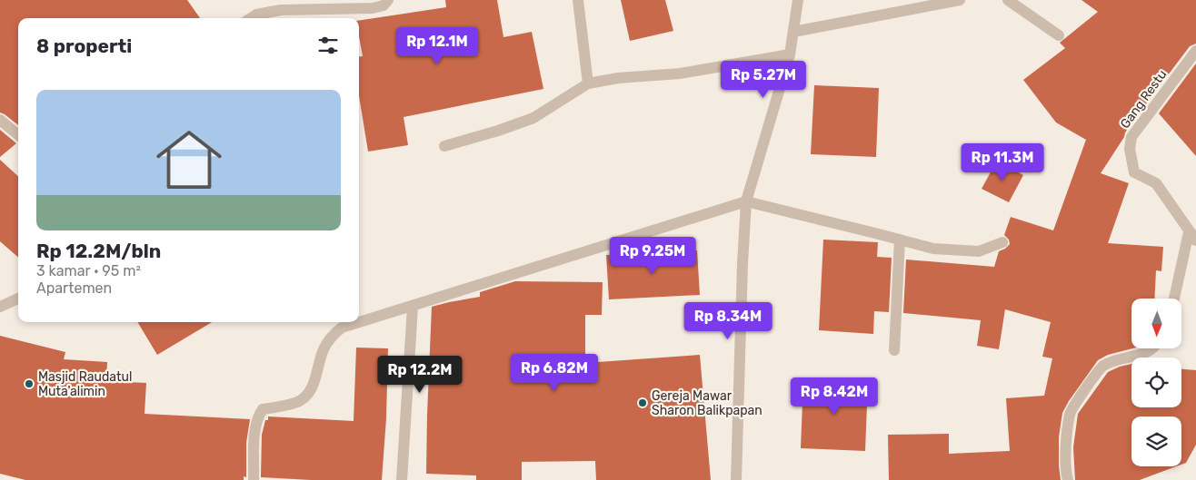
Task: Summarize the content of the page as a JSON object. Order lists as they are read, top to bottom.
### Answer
{
  "streets": {
    "street": ["Gang Restu"]
  },
  "places": ["Masjid Raudatul Muta'alimin", "Gereja Mawar Sharon Balikpapan"],
  "north": "bottom",
  "page": {
    "heading": "8 properti",
    "price": [
      "Rp 12.1M",
      "Rp 5.27M",
      "Rp 11.3M",
      "Rp 9.25M",
      "Rp 8.34M",
      "Rp 6.82M",
      "Rp 12.2M",
      "Rp 8.42M"
    ],
    "list": [
      {
        "name": "Rp 12.2M/bln",
        "note": "3 kamar · 95 m² · Apartemen"
      }
    ]
  }
}
